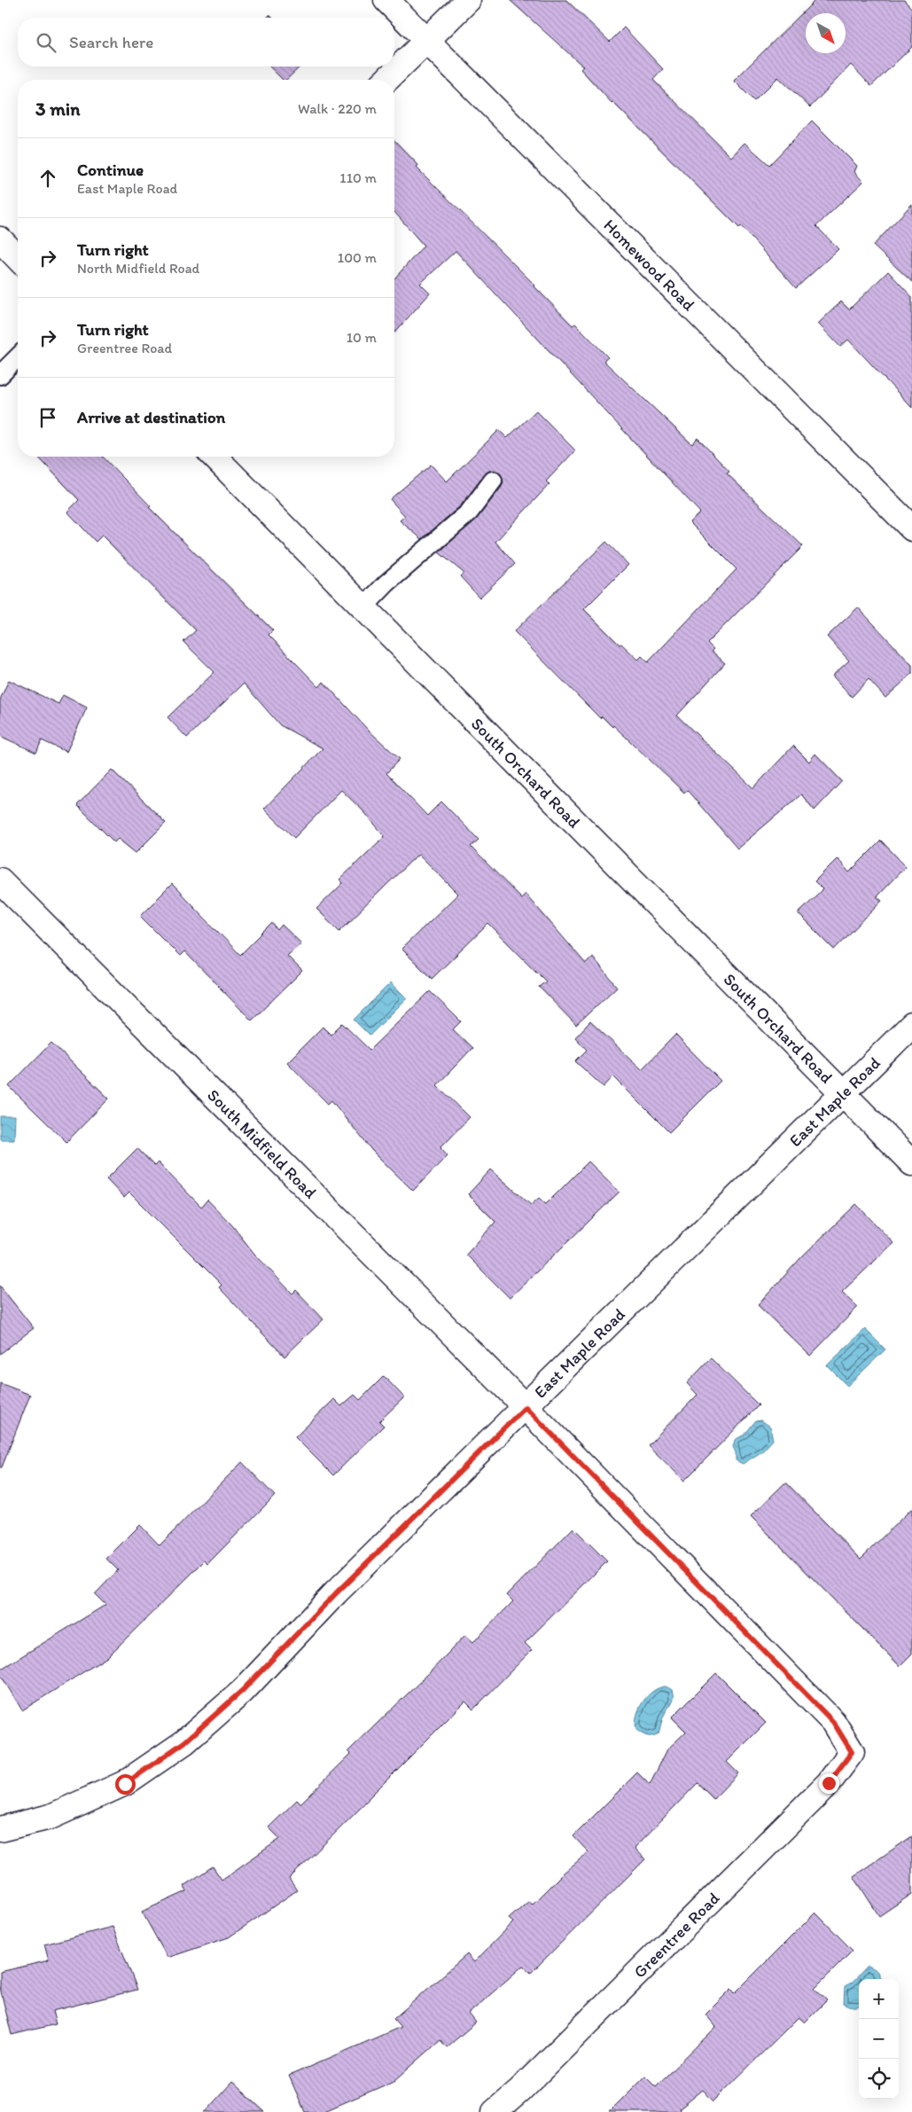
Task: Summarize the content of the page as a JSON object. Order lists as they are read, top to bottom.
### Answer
{
  "streets": {
    "street": [
      "Homewood Road",
      "South Orchard Road",
      "East Maple Road",
      "South Midfield Road",
      "Greentree Road"
    ]
  },
  "crossings": [
    ["South Orchard Road", "East Maple Road"],
    ["East Maple Road", "South Midfield Road"],
    ["South Midfield Road", "Greentree Road"]
  ],
  "north": "bottom right",
  "page": {
    "search": "Search here",
    "heading": ["3 min", "Walk · 220 m"],
    "list": [
      ["Continue", "East Maple Road", "110 m"],
      ["Turn right", "North Midfield Road", "100 m"],
      ["Turn right", "Greentree Road", "10 m"],
      "Arrive at destination"
    ],
    "map_buttons": ["+", "−"]
  }
}
